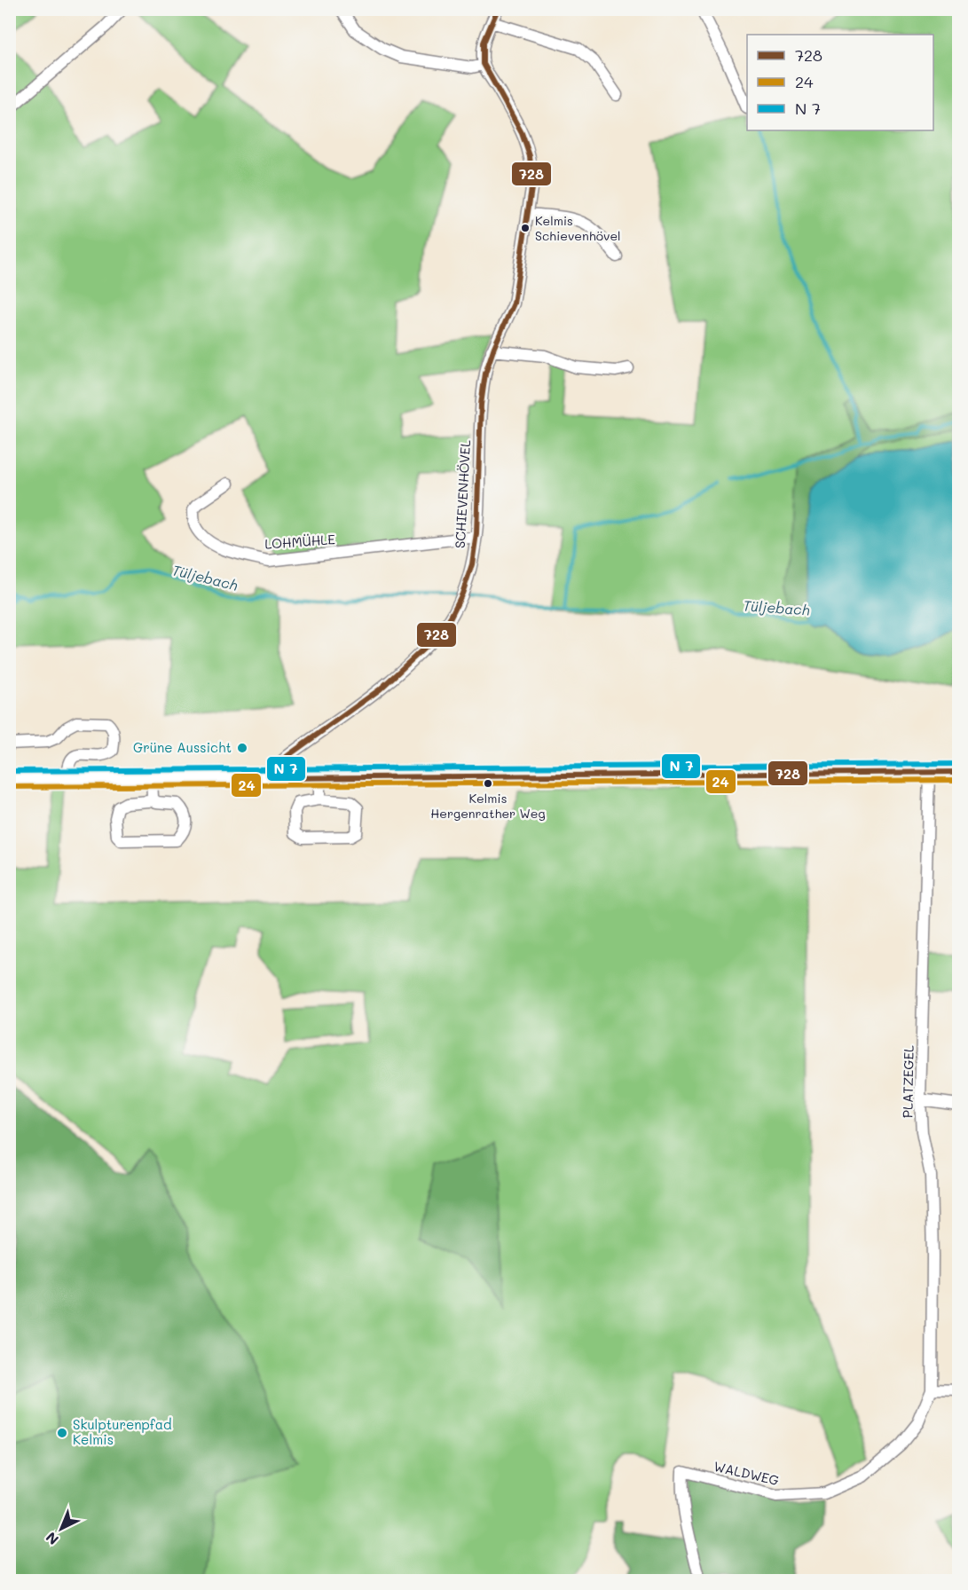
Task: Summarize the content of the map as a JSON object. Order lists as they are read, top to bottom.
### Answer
{
  "streets": {
    "street": [
      "SCHIEVENHÖVEL",
      "LOHMÜHLE",
      "PLATZEGEL",
      "WALDWEG"
    ]
  },
  "crossings": [
    ["SCHIEVENHÖVEL", "LOHMÜHLE"],
    ["PLATZEGEL", "WALDWEG"]
  ],
  "water": ["Tüljebach"],
  "places": [
    "Kelmis Schievenhövel",
    "Grüne Aussicht",
    "Kelmis Hergenrather Weg",
    "Skulpturenpfad Kelmis"
  ],
  "lines": ["transit line 728", "transit line 24"],
  "legend": ["728", "24", "N 7"],
  "north": "bottom left"
}
